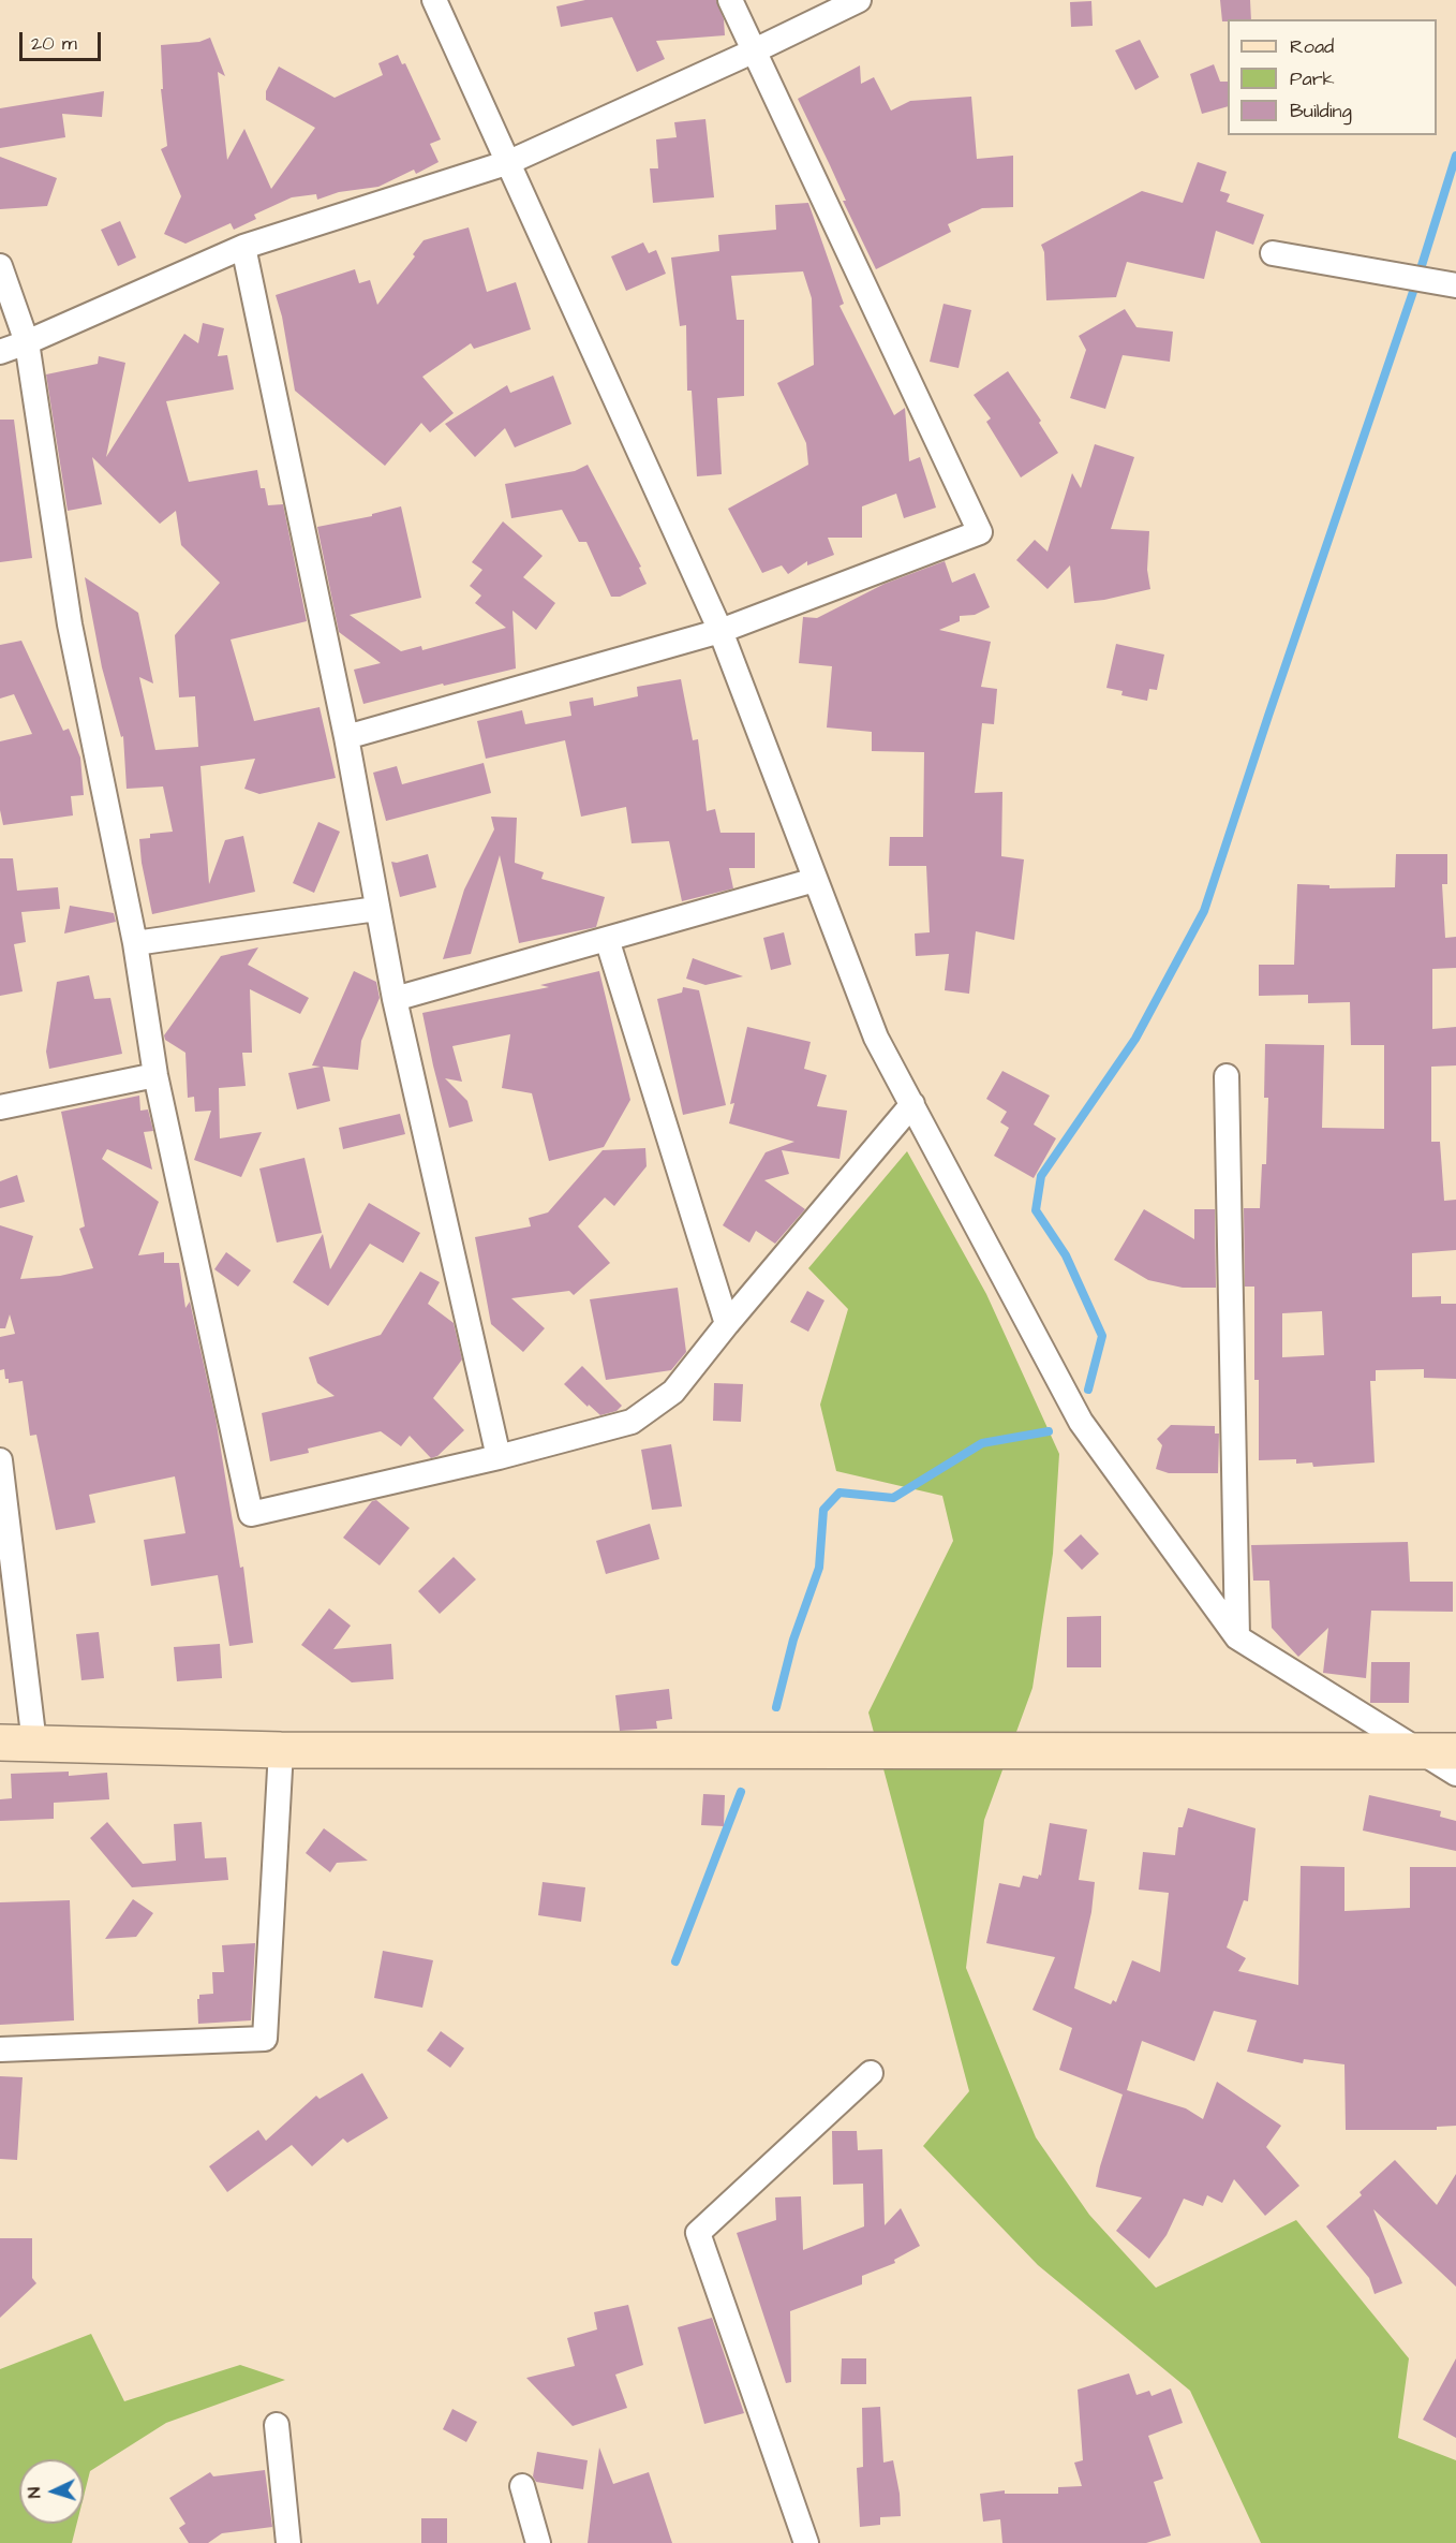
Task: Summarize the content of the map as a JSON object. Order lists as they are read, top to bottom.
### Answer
{
  "legend": ["Road", "Park", "Building"],
  "scale_bar": "20 m",
  "north": "left"
}
